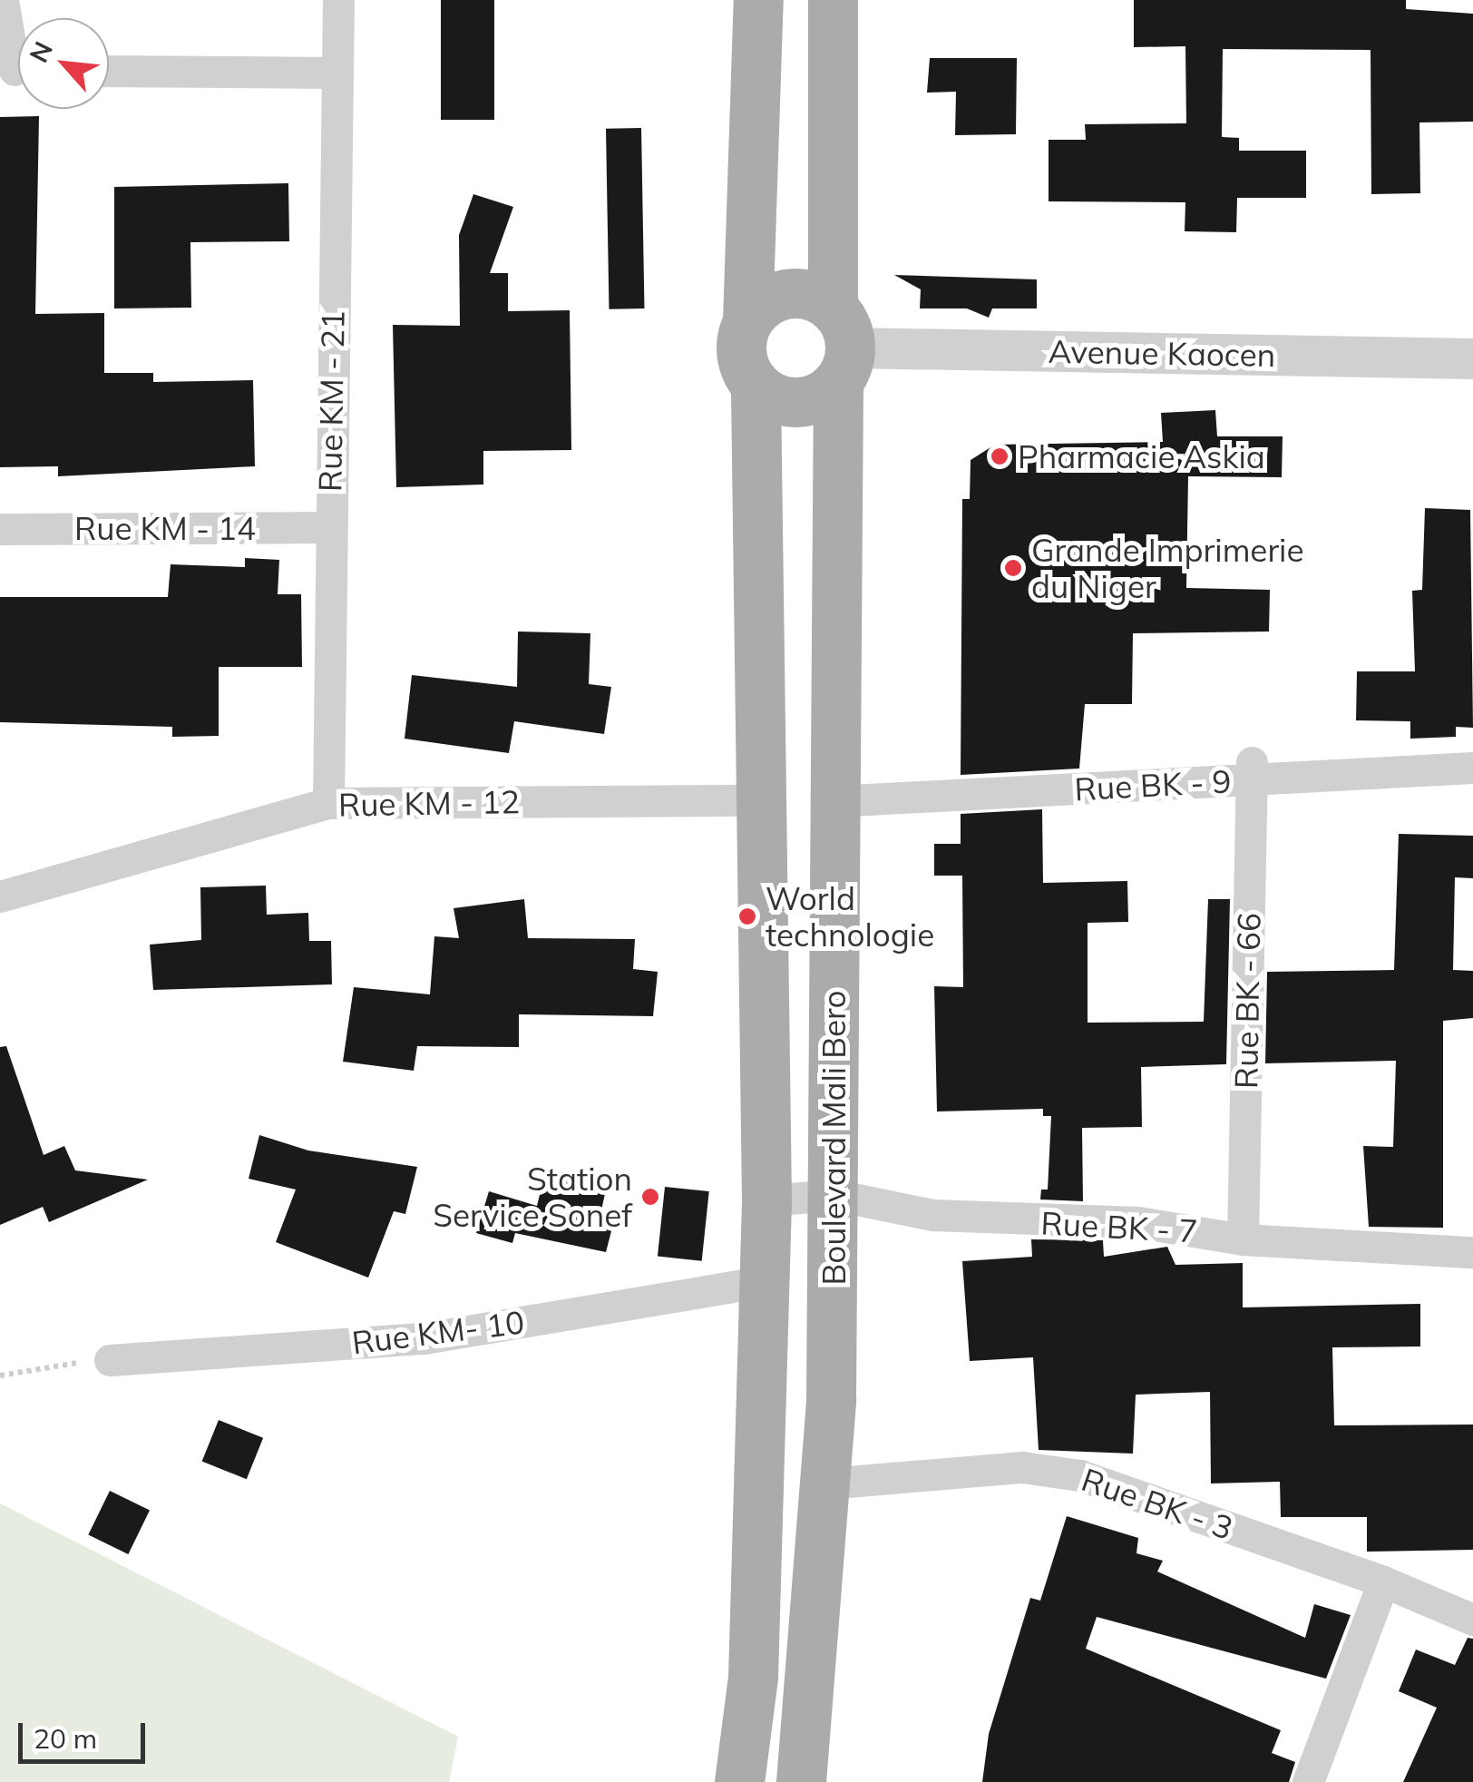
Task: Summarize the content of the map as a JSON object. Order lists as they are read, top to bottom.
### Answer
{
  "streets": {
    "main road": ["Boulevard Mali Bero"],
    "street": [
      "Avenue Kaocen",
      "Rue KM - 21",
      "Rue KM - 14",
      "Rue BK - 9",
      "Rue KM - 12",
      "Rue BK - 66",
      "Rue BK - 7",
      "Rue KM- 10",
      "Rue BK - 3"
    ]
  },
  "crossings": [
    ["Avenue Kaocen", "Boulevard Mali Bero"],
    ["Rue KM - 21", "Rue KM - 14"],
    ["Rue KM - 21", "Rue KM - 12"],
    ["Rue BK - 9", "Rue BK - 66"],
    ["Rue BK - 9", "Boulevard Mali Bero"],
    ["Rue BK - 66", "Rue BK - 7"],
    ["Boulevard Mali Bero", "Rue BK - 7"],
    ["Boulevard Mali Bero", "Rue BK - 3"]
  ],
  "places": [
    "Pharmacie Askia",
    "Grande Imprimerie du Niger",
    "World technologie",
    "Station Service Sonef"
  ],
  "scale_bar": "20 m",
  "north": "top left"
}
